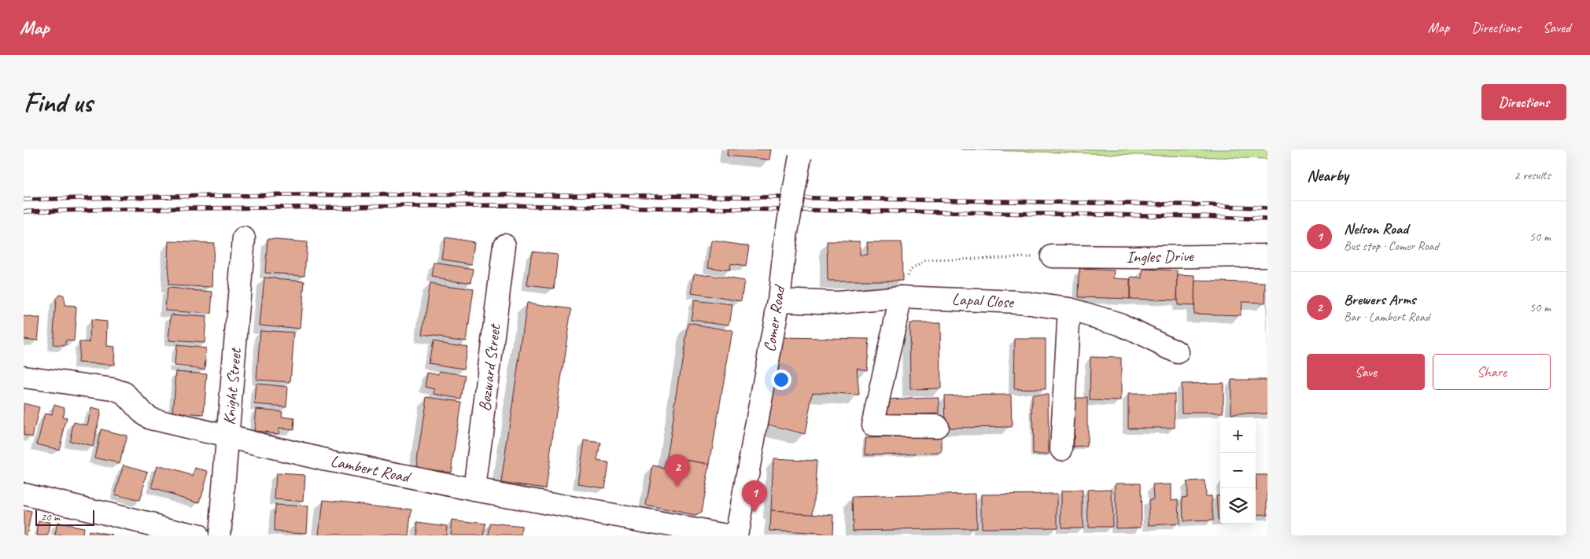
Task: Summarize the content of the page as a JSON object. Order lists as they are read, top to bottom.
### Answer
{
  "streets": {
    "street": [
      "Ingles Drive",
      "Lapal Close",
      "Comer Road",
      "Bozward Street",
      "Knight Street",
      "Lambert Road"
    ]
  },
  "crossings": [
    ["Lapal Close", "Comer Road"],
    ["Bozward Street", "Lambert Road"],
    ["Knight Street", "Lambert Road"]
  ],
  "scale_bar": "20 m",
  "page": {
    "header": "Map",
    "nav": ["Map", "Directions", "Saved"],
    "buttons": [
      "Directions",
      ["Save", "Share"]
    ],
    "title": "Find us",
    "heading": ["Nearby", "2 results"],
    "list": [
      {
        "mark": "1",
        "name": "Nelson Road",
        "note": "Bus stop · Comer Road",
        "value": "50 m"
      },
      {
        "mark": "2",
        "name": "Brewers Arms",
        "note": "Bar · Lambert Road",
        "value": "50 m"
      }
    ],
    "map_buttons": ["+", "−"],
    "pins": ["2", "1"],
    "scale": "20 m"
  }
}
